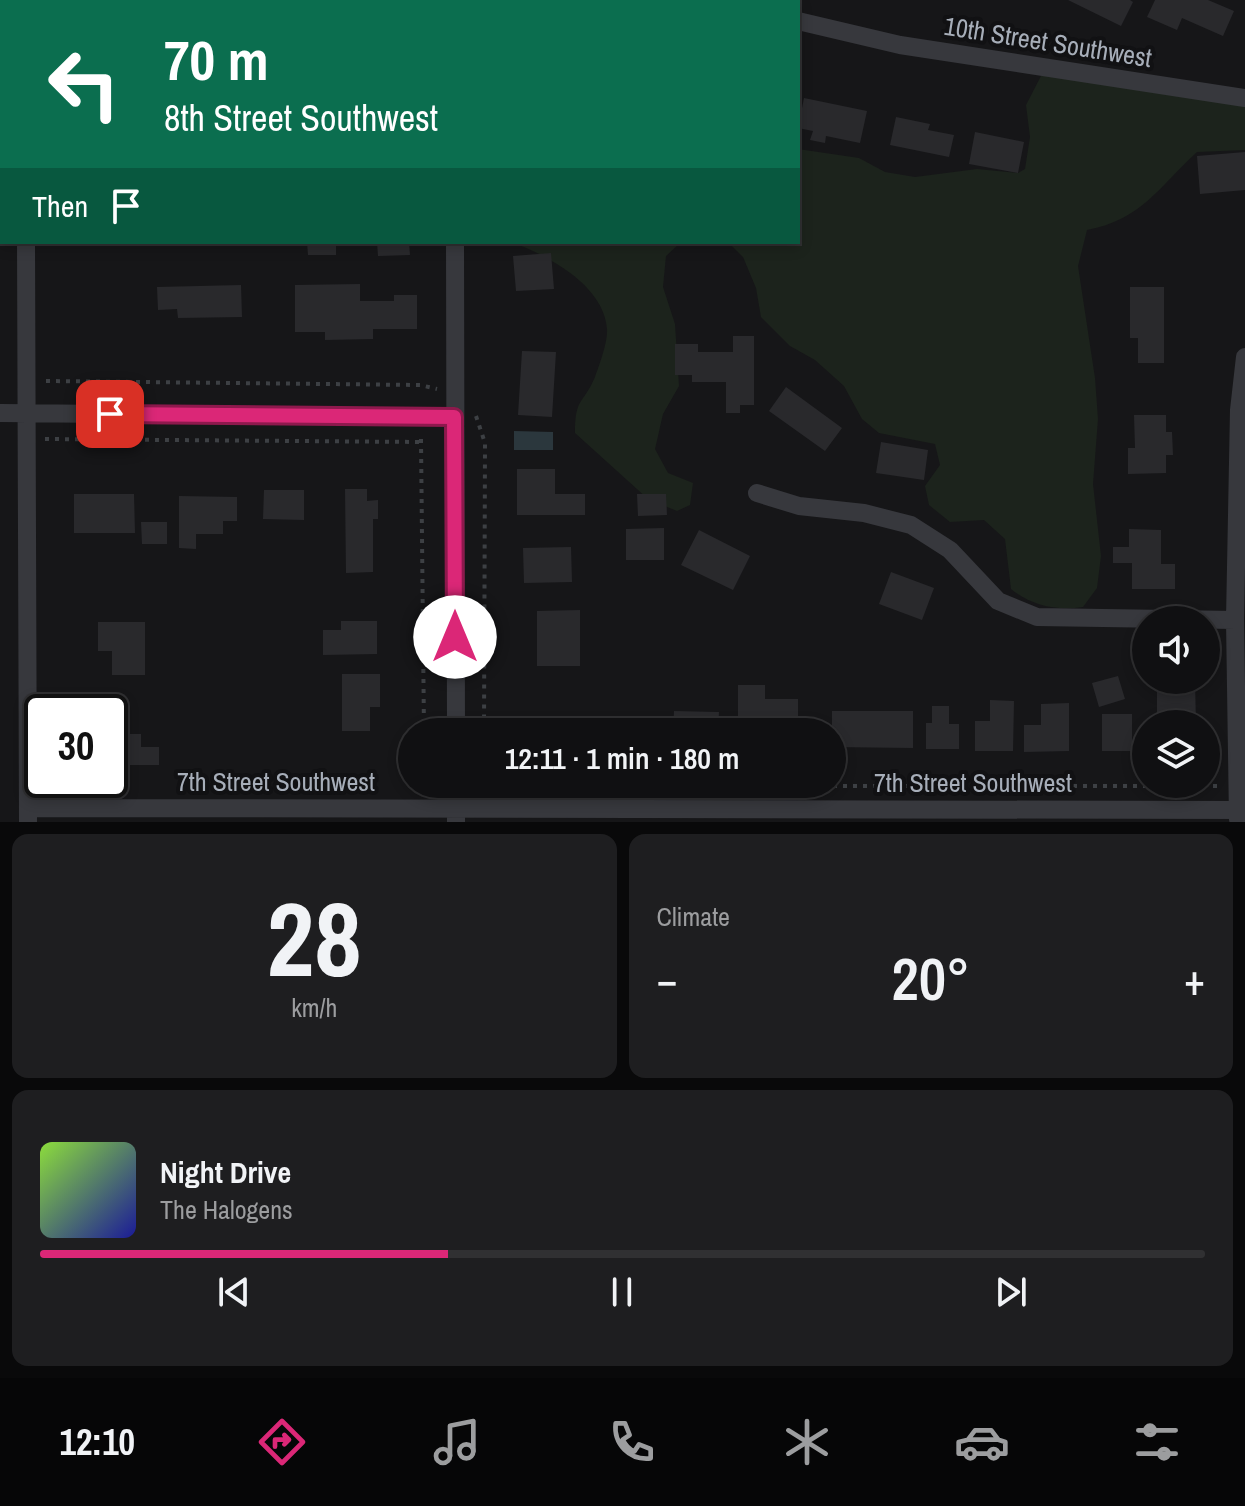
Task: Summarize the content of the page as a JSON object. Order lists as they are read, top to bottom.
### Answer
{
  "streets": {
    "street": ["10th Street Southwest", "7th Street Southwest"]
  },
  "page": {
    "turn": ["70 m", "8th Street Southwest"],
    "then": "Then",
    "limit": "30",
    "trip": "12:11 · 1 min · 180 m",
    "tile": [
      ["28", "km/h"],
      "Climate"
    ],
    "heat": ["−", "20°", "+"],
    "song": ["Night Drive", "The Halogens"],
    "tabs": "12:10"
  }
}
